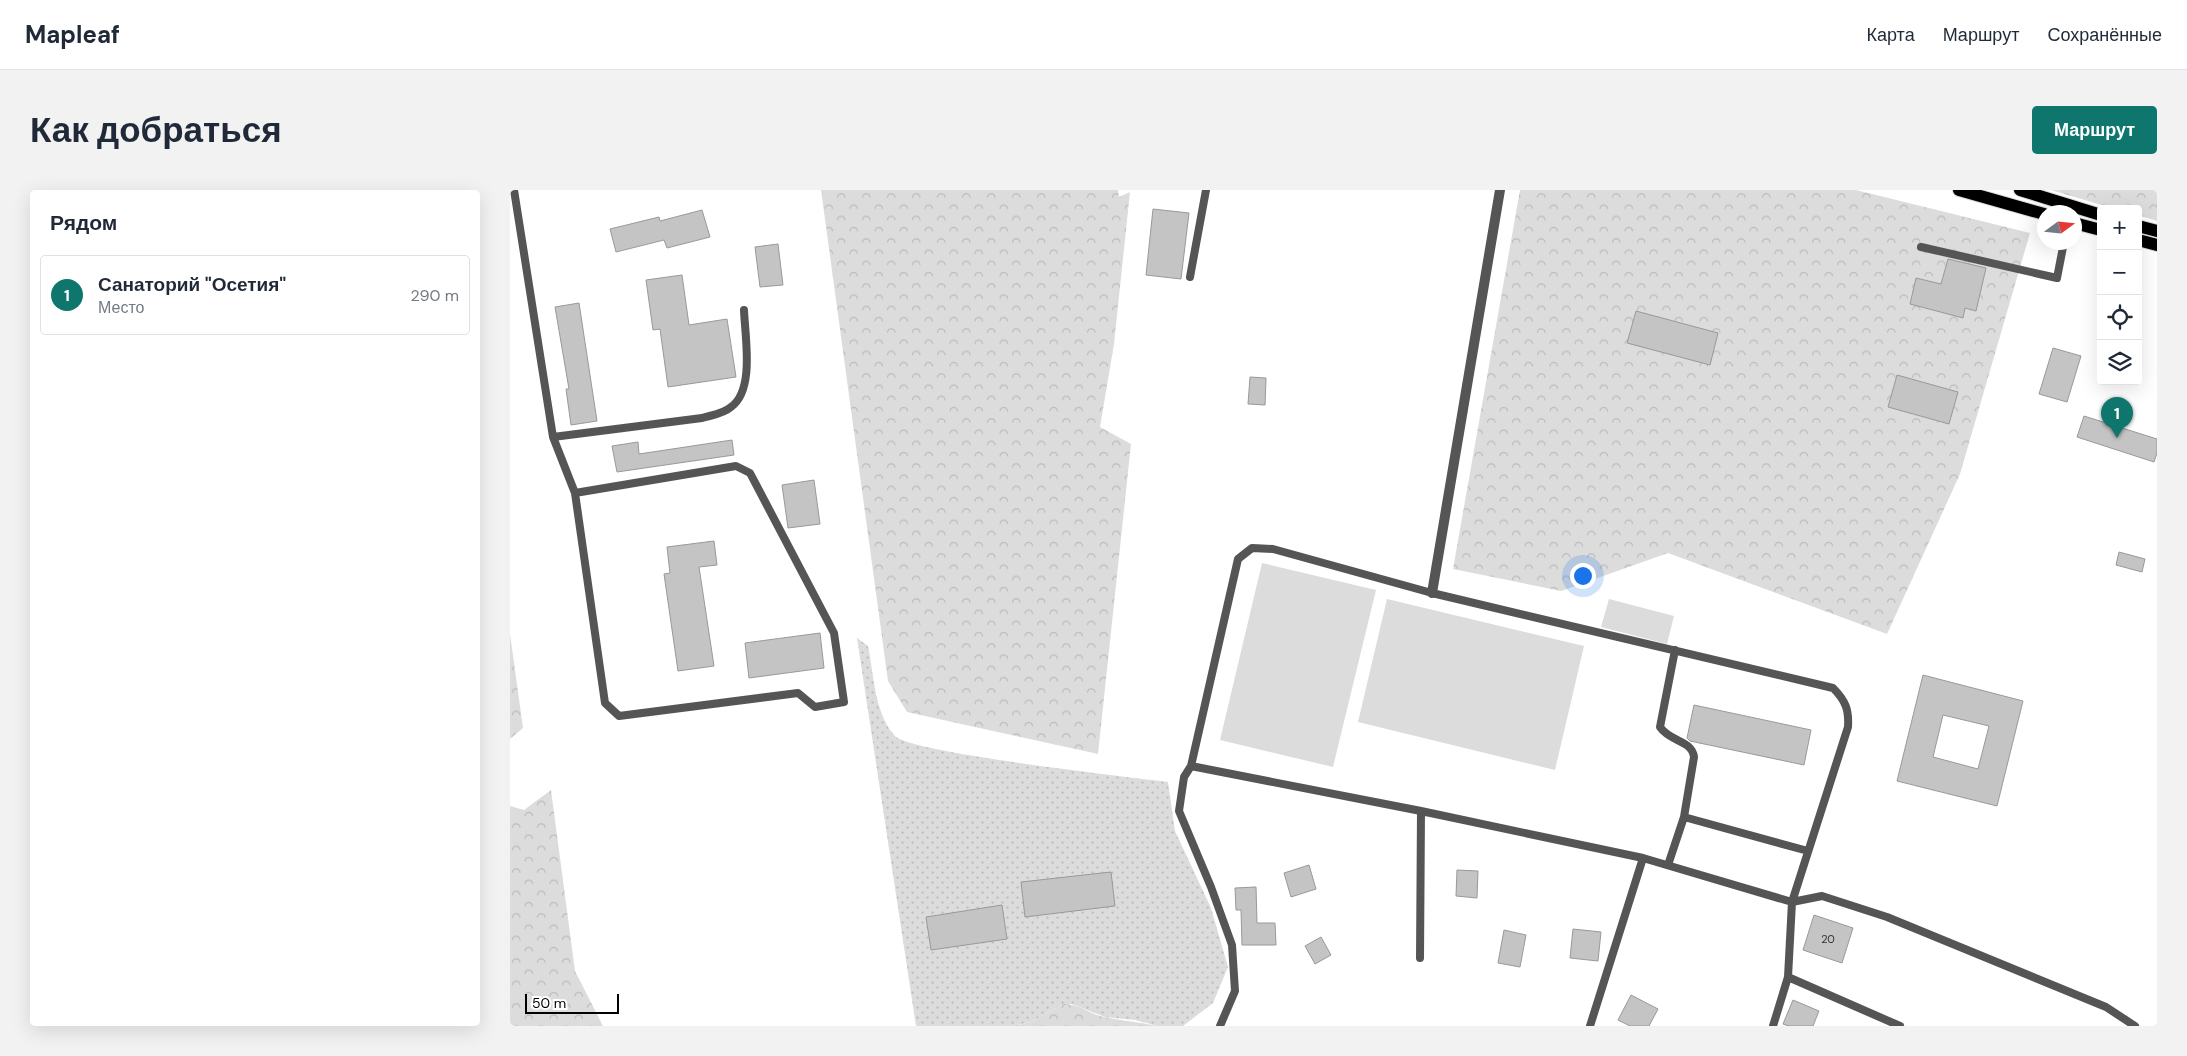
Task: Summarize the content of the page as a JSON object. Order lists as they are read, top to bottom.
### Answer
{
  "house_numbers": ["20"],
  "scale_bar": "50 m",
  "north": "right",
  "page": {
    "header": "Mapleaf",
    "nav": ["Карта", "Маршрут", "Сохранённые"],
    "buttons": "Маршрут",
    "title": "Как добраться",
    "heading": "Рядом",
    "map_buttons": ["+", "−"],
    "list": [
      {
        "mark": "1",
        "name": "Санаторий \"Осетия\"",
        "note": "Место",
        "value": "290 m"
      }
    ],
    "pins": "1",
    "scale": "50 m"
  }
}
